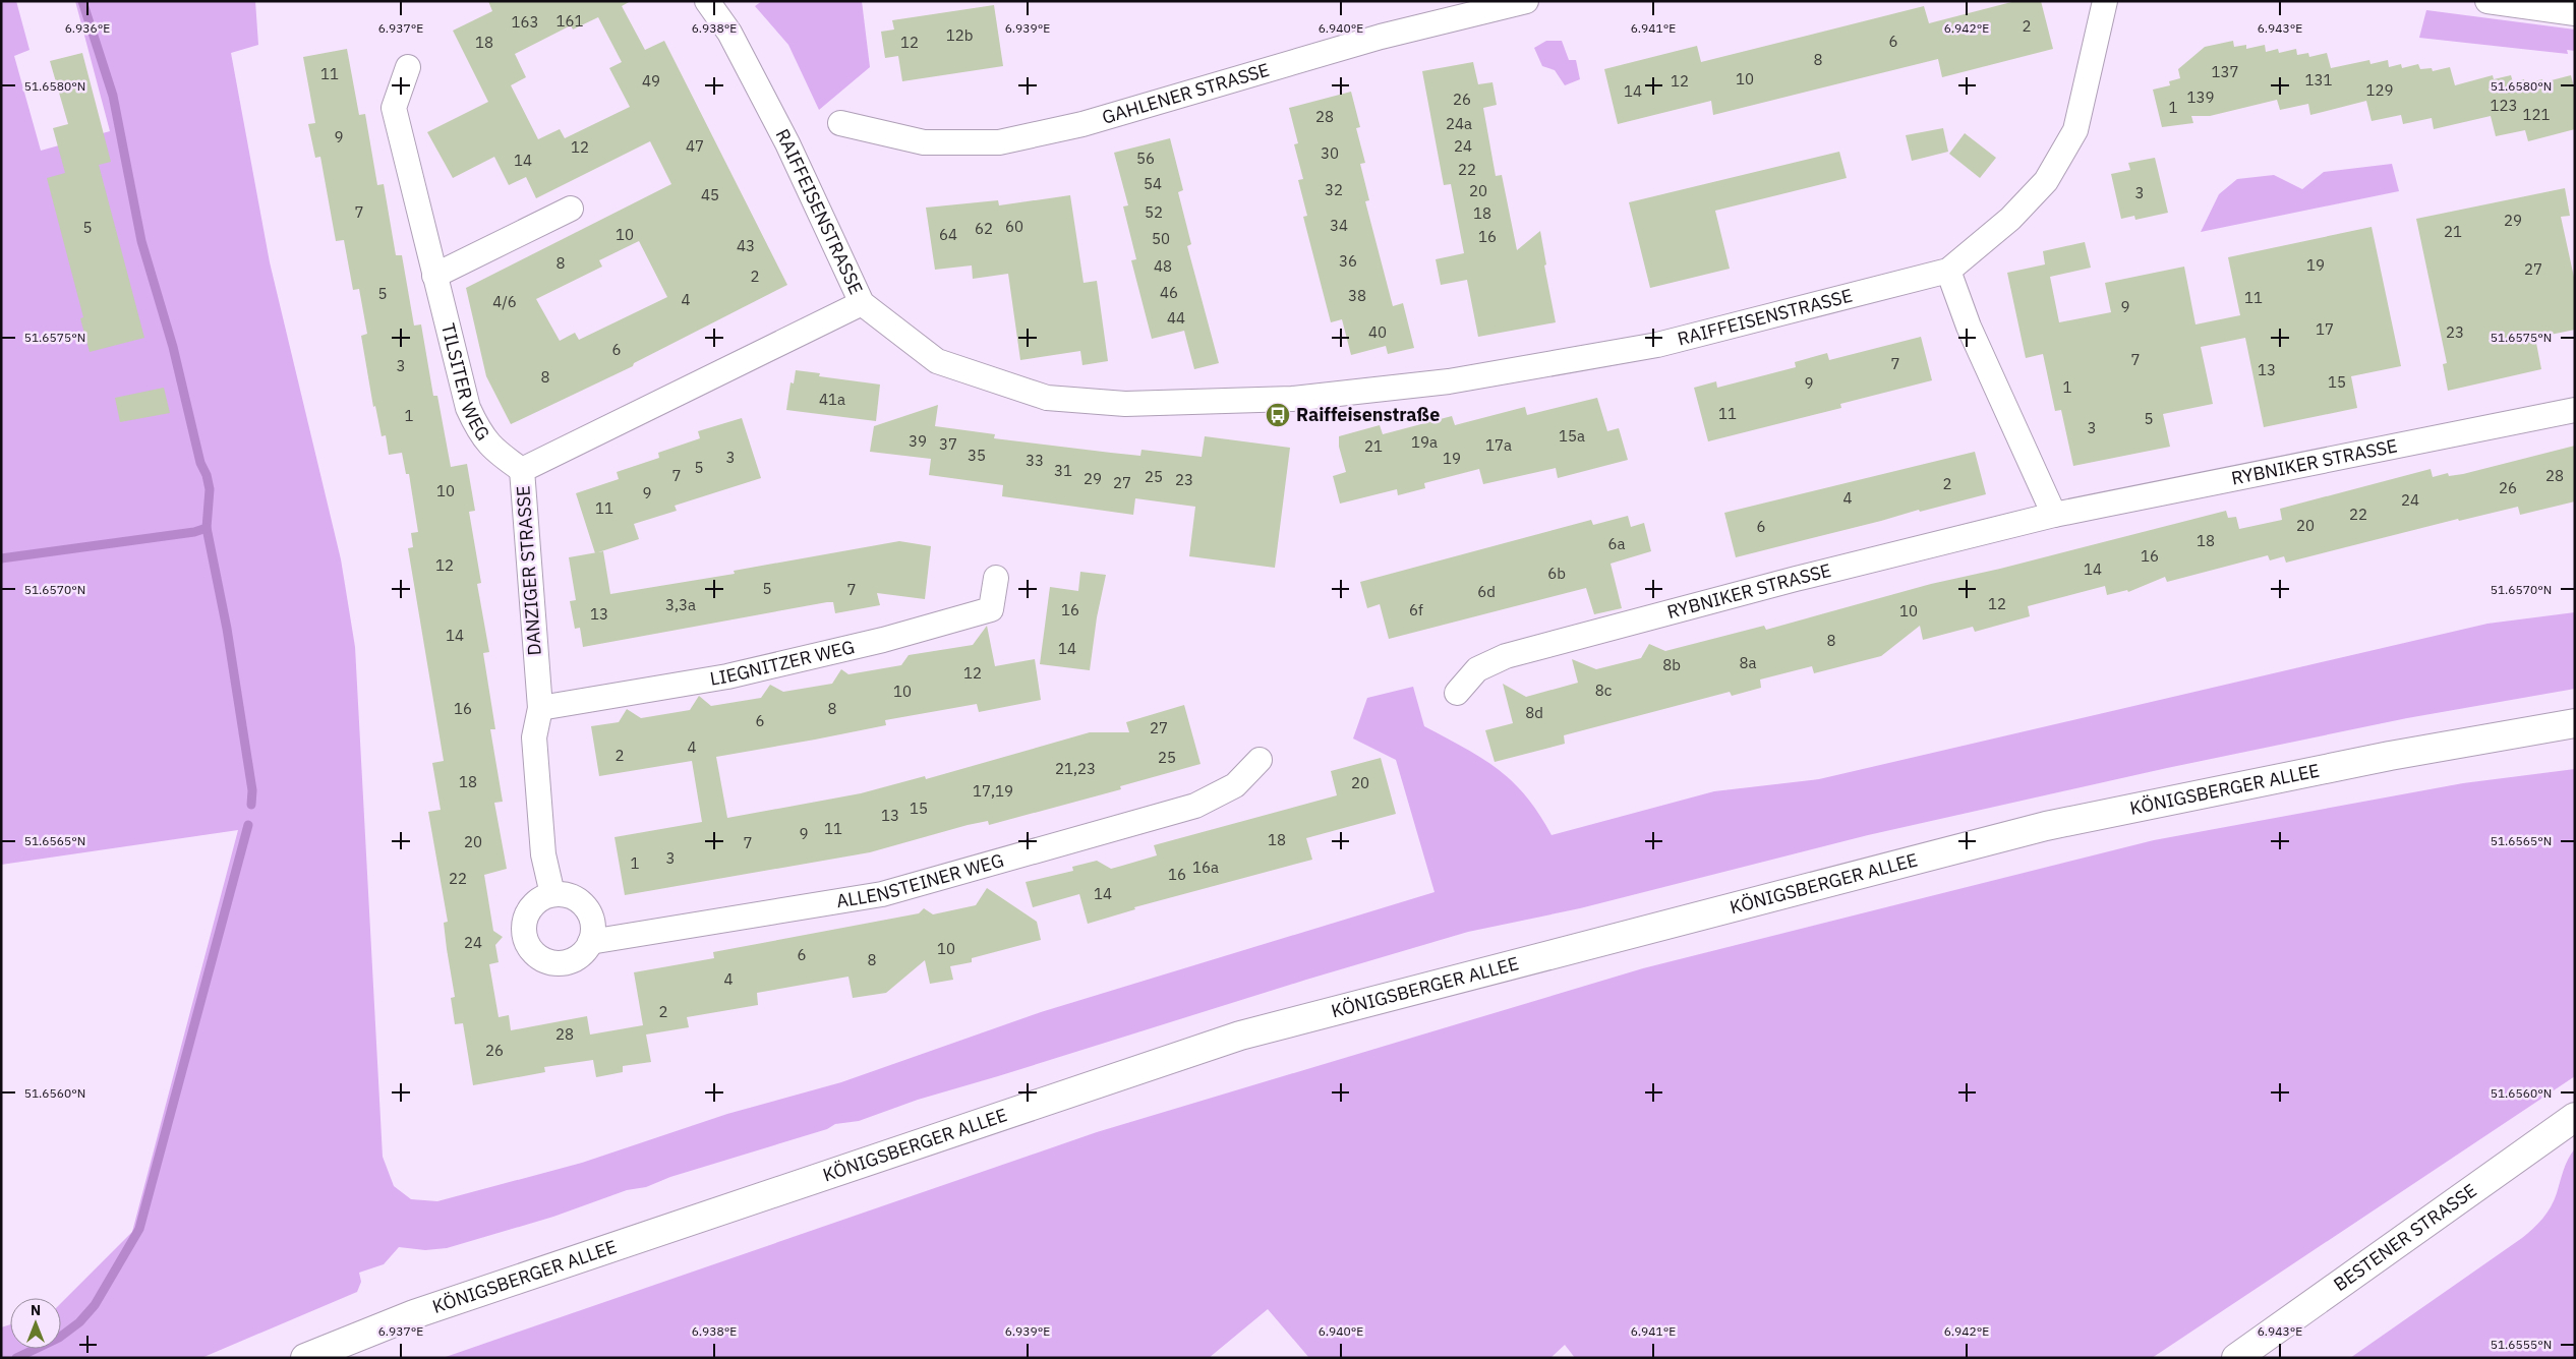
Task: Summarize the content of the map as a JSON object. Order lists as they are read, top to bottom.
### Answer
{
  "streets": {
    "main road": ["KÖNIGSBERGER ALLEE", "BESTENER STRASSE"],
    "street": [
      "GAHLENER STRASSE",
      "RAIFFEISENSTRASSE",
      "TILSITER WEG",
      "RYBNIKER STRASSE",
      "DANZIGER STRASSE",
      "LIEGNITZER WEG",
      "ALLENSTEINER WEG"
    ]
  },
  "crossings": [
    ["RAIFFEISENSTRASSE", "DANZIGER STRASSE"],
    ["TILSITER WEG", "DANZIGER STRASSE"],
    ["DANZIGER STRASSE", "LIEGNITZER WEG"],
    ["DANZIGER STRASSE", "ALLENSTEINER WEG"]
  ],
  "places": {
    "bus stop": ["Raiffeisenstraße"]
  },
  "house_numbers": [
    "161",
    "163",
    "2",
    "12b",
    "6",
    "18",
    "12",
    "8",
    "137",
    "11",
    "10",
    "131",
    "49",
    "12",
    "129",
    "14",
    "139",
    "26",
    "123",
    "1",
    "121",
    "28",
    "24a",
    "9",
    "47",
    "24",
    "12",
    "30",
    "56",
    "14",
    "22",
    "54",
    "32",
    "20",
    "3",
    "45",
    "7",
    "52",
    "18",
    "29",
    "34",
    "60",
    "5",
    "62",
    "21",
    "10",
    "64",
    "16",
    "50",
    "43",
    "36",
    "8",
    "19",
    "48",
    "27",
    "2",
    "46",
    "5",
    "38",
    "11",
    "4",
    "4/6",
    "9",
    "44",
    "17",
    "40",
    "23",
    "6",
    "7",
    "7",
    "3",
    "13",
    "8",
    "15",
    "9",
    "1",
    "41a",
    "11",
    "1",
    "5",
    "3",
    "15a",
    "39",
    "19a",
    "37",
    "17a",
    "21",
    "35",
    "3",
    "19",
    "33",
    "5",
    "31",
    "7",
    "28",
    "25",
    "29",
    "23",
    "27",
    "2",
    "26",
    "10",
    "9",
    "4",
    "24",
    "11",
    "22",
    "20",
    "6",
    "18",
    "6a",
    "16",
    "12",
    "14",
    "6b",
    "5",
    "7",
    "6d",
    "12",
    "3,3a",
    "16",
    "6f",
    "10",
    "13",
    "14",
    "8",
    "14",
    "8a",
    "8b",
    "12",
    "8c",
    "10",
    "16",
    "8",
    "8d",
    "6",
    "27",
    "4",
    "2",
    "25",
    "21,23",
    "18",
    "20",
    "17,19",
    "15",
    "13",
    "11",
    "9",
    "18",
    "20",
    "7",
    "3",
    "1",
    "16a",
    "16",
    "22",
    "14",
    "24",
    "10",
    "6",
    "8",
    "4",
    "2",
    "28",
    "26"
  ],
  "north": "top",
  "coordinates": [
    "6.936°E",
    "6.937°E",
    "6.938°E",
    "6.939°E",
    "6.940°E",
    "6.941°E",
    "6.942°E",
    "6.943°E",
    "51.6580°N",
    "51.6575°N",
    "51.6570°N",
    "51.6565°N",
    "51.6560°N",
    "51.6555°N"
  ]
}
